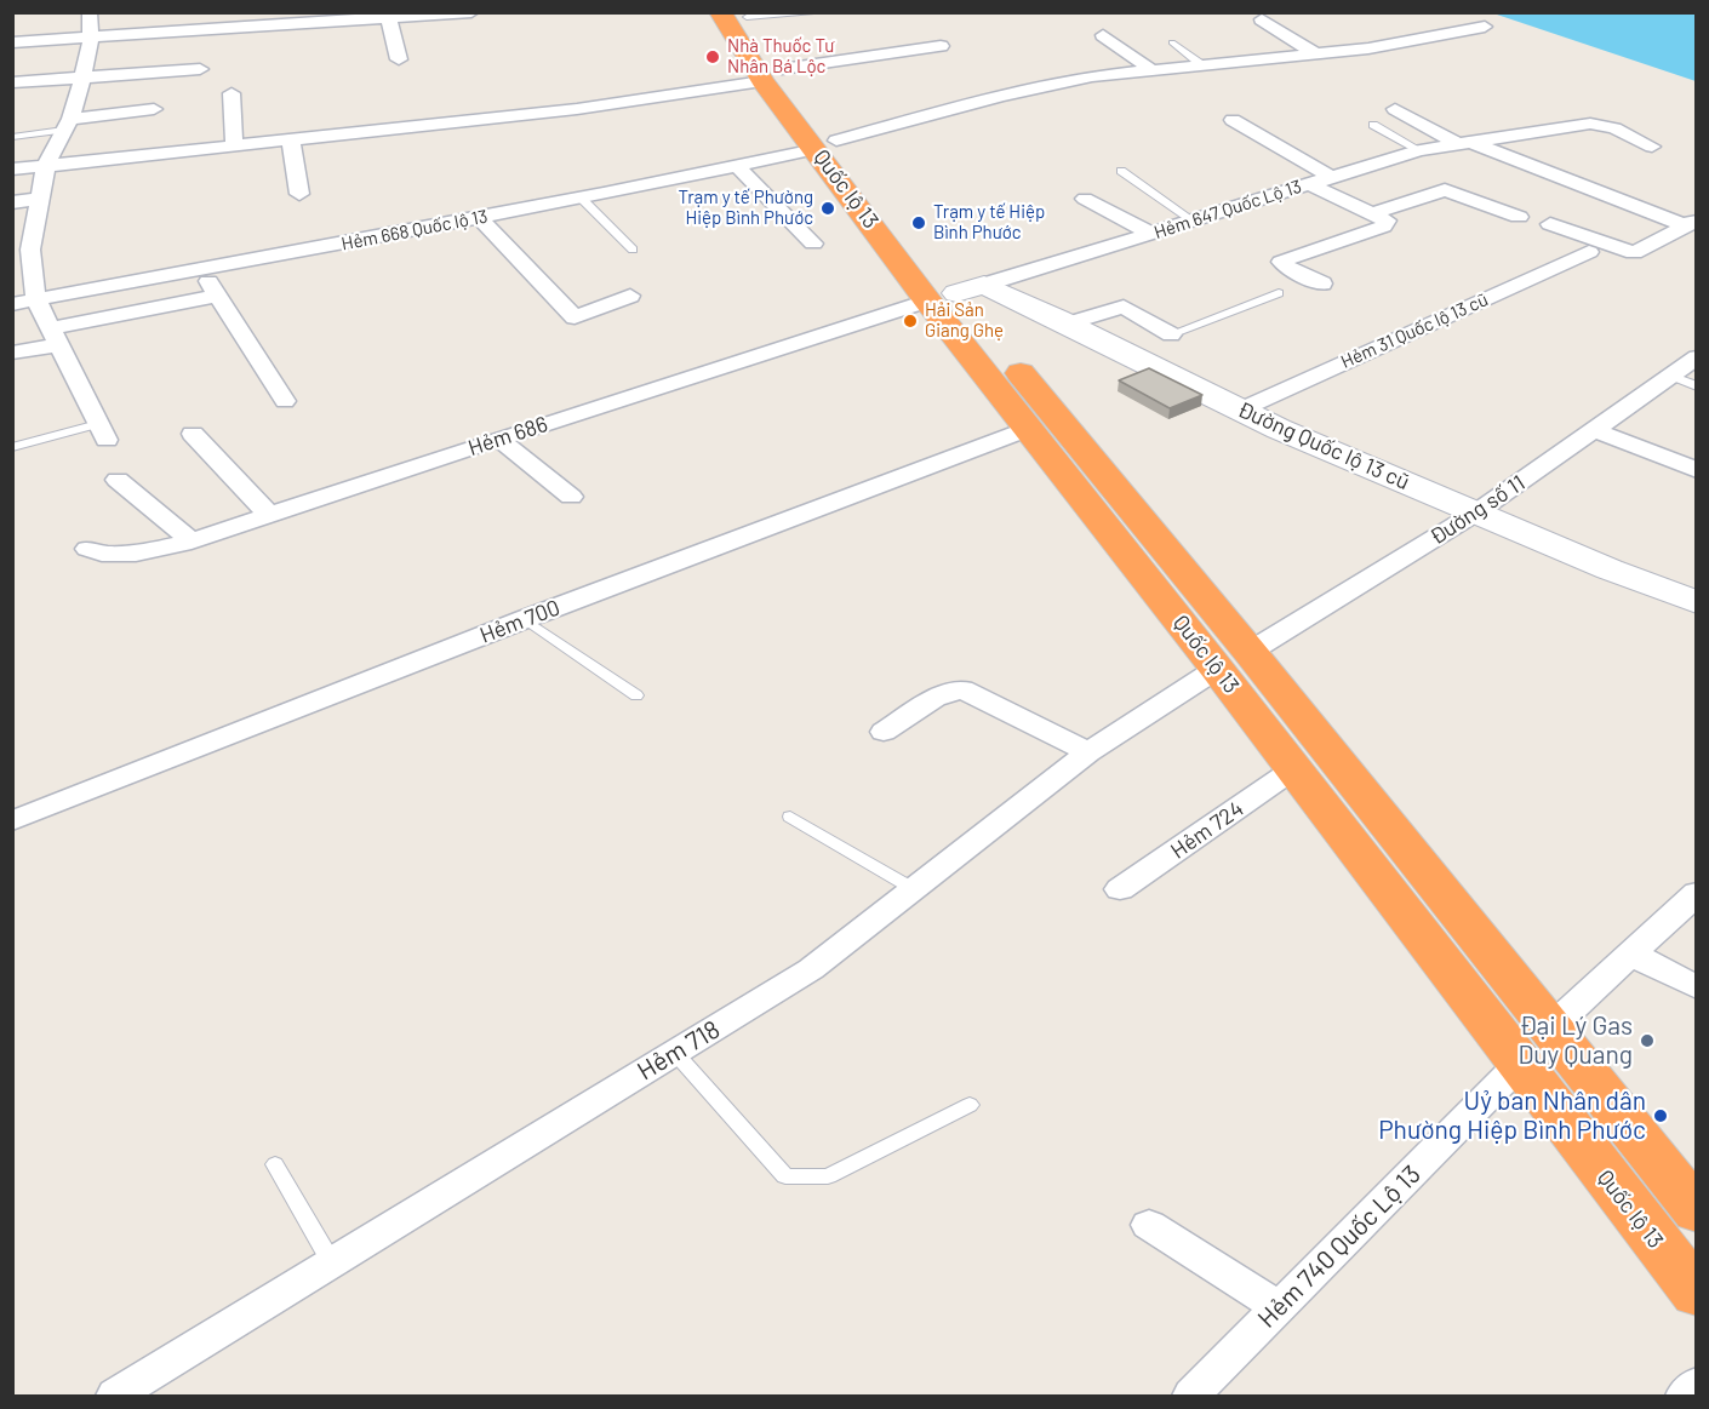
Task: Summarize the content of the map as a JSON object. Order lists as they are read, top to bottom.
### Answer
{
  "streets": {
    "highway": ["Quốc lộ 13"],
    "street": [
      "Hẻm 647 Quốc Lộ 13",
      "Hẻm 668 Quốc lộ 13",
      "Hẻm 31 Quốc lộ 13 cũ",
      "Hẻm 686",
      "Đường Quốc lộ 13 cũ",
      "Đường số 11",
      "Hẻm 700",
      "Hẻm 724",
      "Hẻm 718",
      "Hẻm 740 Quốc Lộ 13"
    ]
  },
  "crossings": [
    ["Quốc lộ 13", "Hẻm 647 Quốc Lộ 13"],
    ["Quốc lộ 13", "Hẻm 668 Quốc lộ 13"],
    ["Quốc lộ 13", "Hẻm 686"],
    ["Quốc lộ 13", "Đường Quốc lộ 13 cũ"],
    ["Quốc lộ 13", "Đường số 11"],
    ["Quốc lộ 13", "Hẻm 700"],
    ["Quốc lộ 13", "Hẻm 724"],
    ["Quốc lộ 13", "Hẻm 718"],
    ["Quốc lộ 13", "Hẻm 740 Quốc Lộ 13"],
    ["Hẻm 647 Quốc Lộ 13", "Hẻm 686"],
    ["Hẻm 647 Quốc Lộ 13", "Đường Quốc lộ 13 cũ"],
    ["Hẻm 31 Quốc lộ 13 cũ", "Đường Quốc lộ 13 cũ"],
    ["Hẻm 686", "Đường Quốc lộ 13 cũ"],
    ["Đường Quốc lộ 13 cũ", "Đường số 11"],
    ["Đường số 11", "Hẻm 718"]
  ],
  "places": [
    "Nhà Thuốc Tư Nhân Bá Lộc",
    "Trạm y tế Phường Hiệp Bình Phước",
    "Trạm y tế Hiệp Bình Phước",
    "Hải Sản Giang Ghẹ",
    "Đại Lý Gas Duy Quang",
    "Uỷ ban Nhân dân Phường Hiệp Bình Phước"
  ]
}
